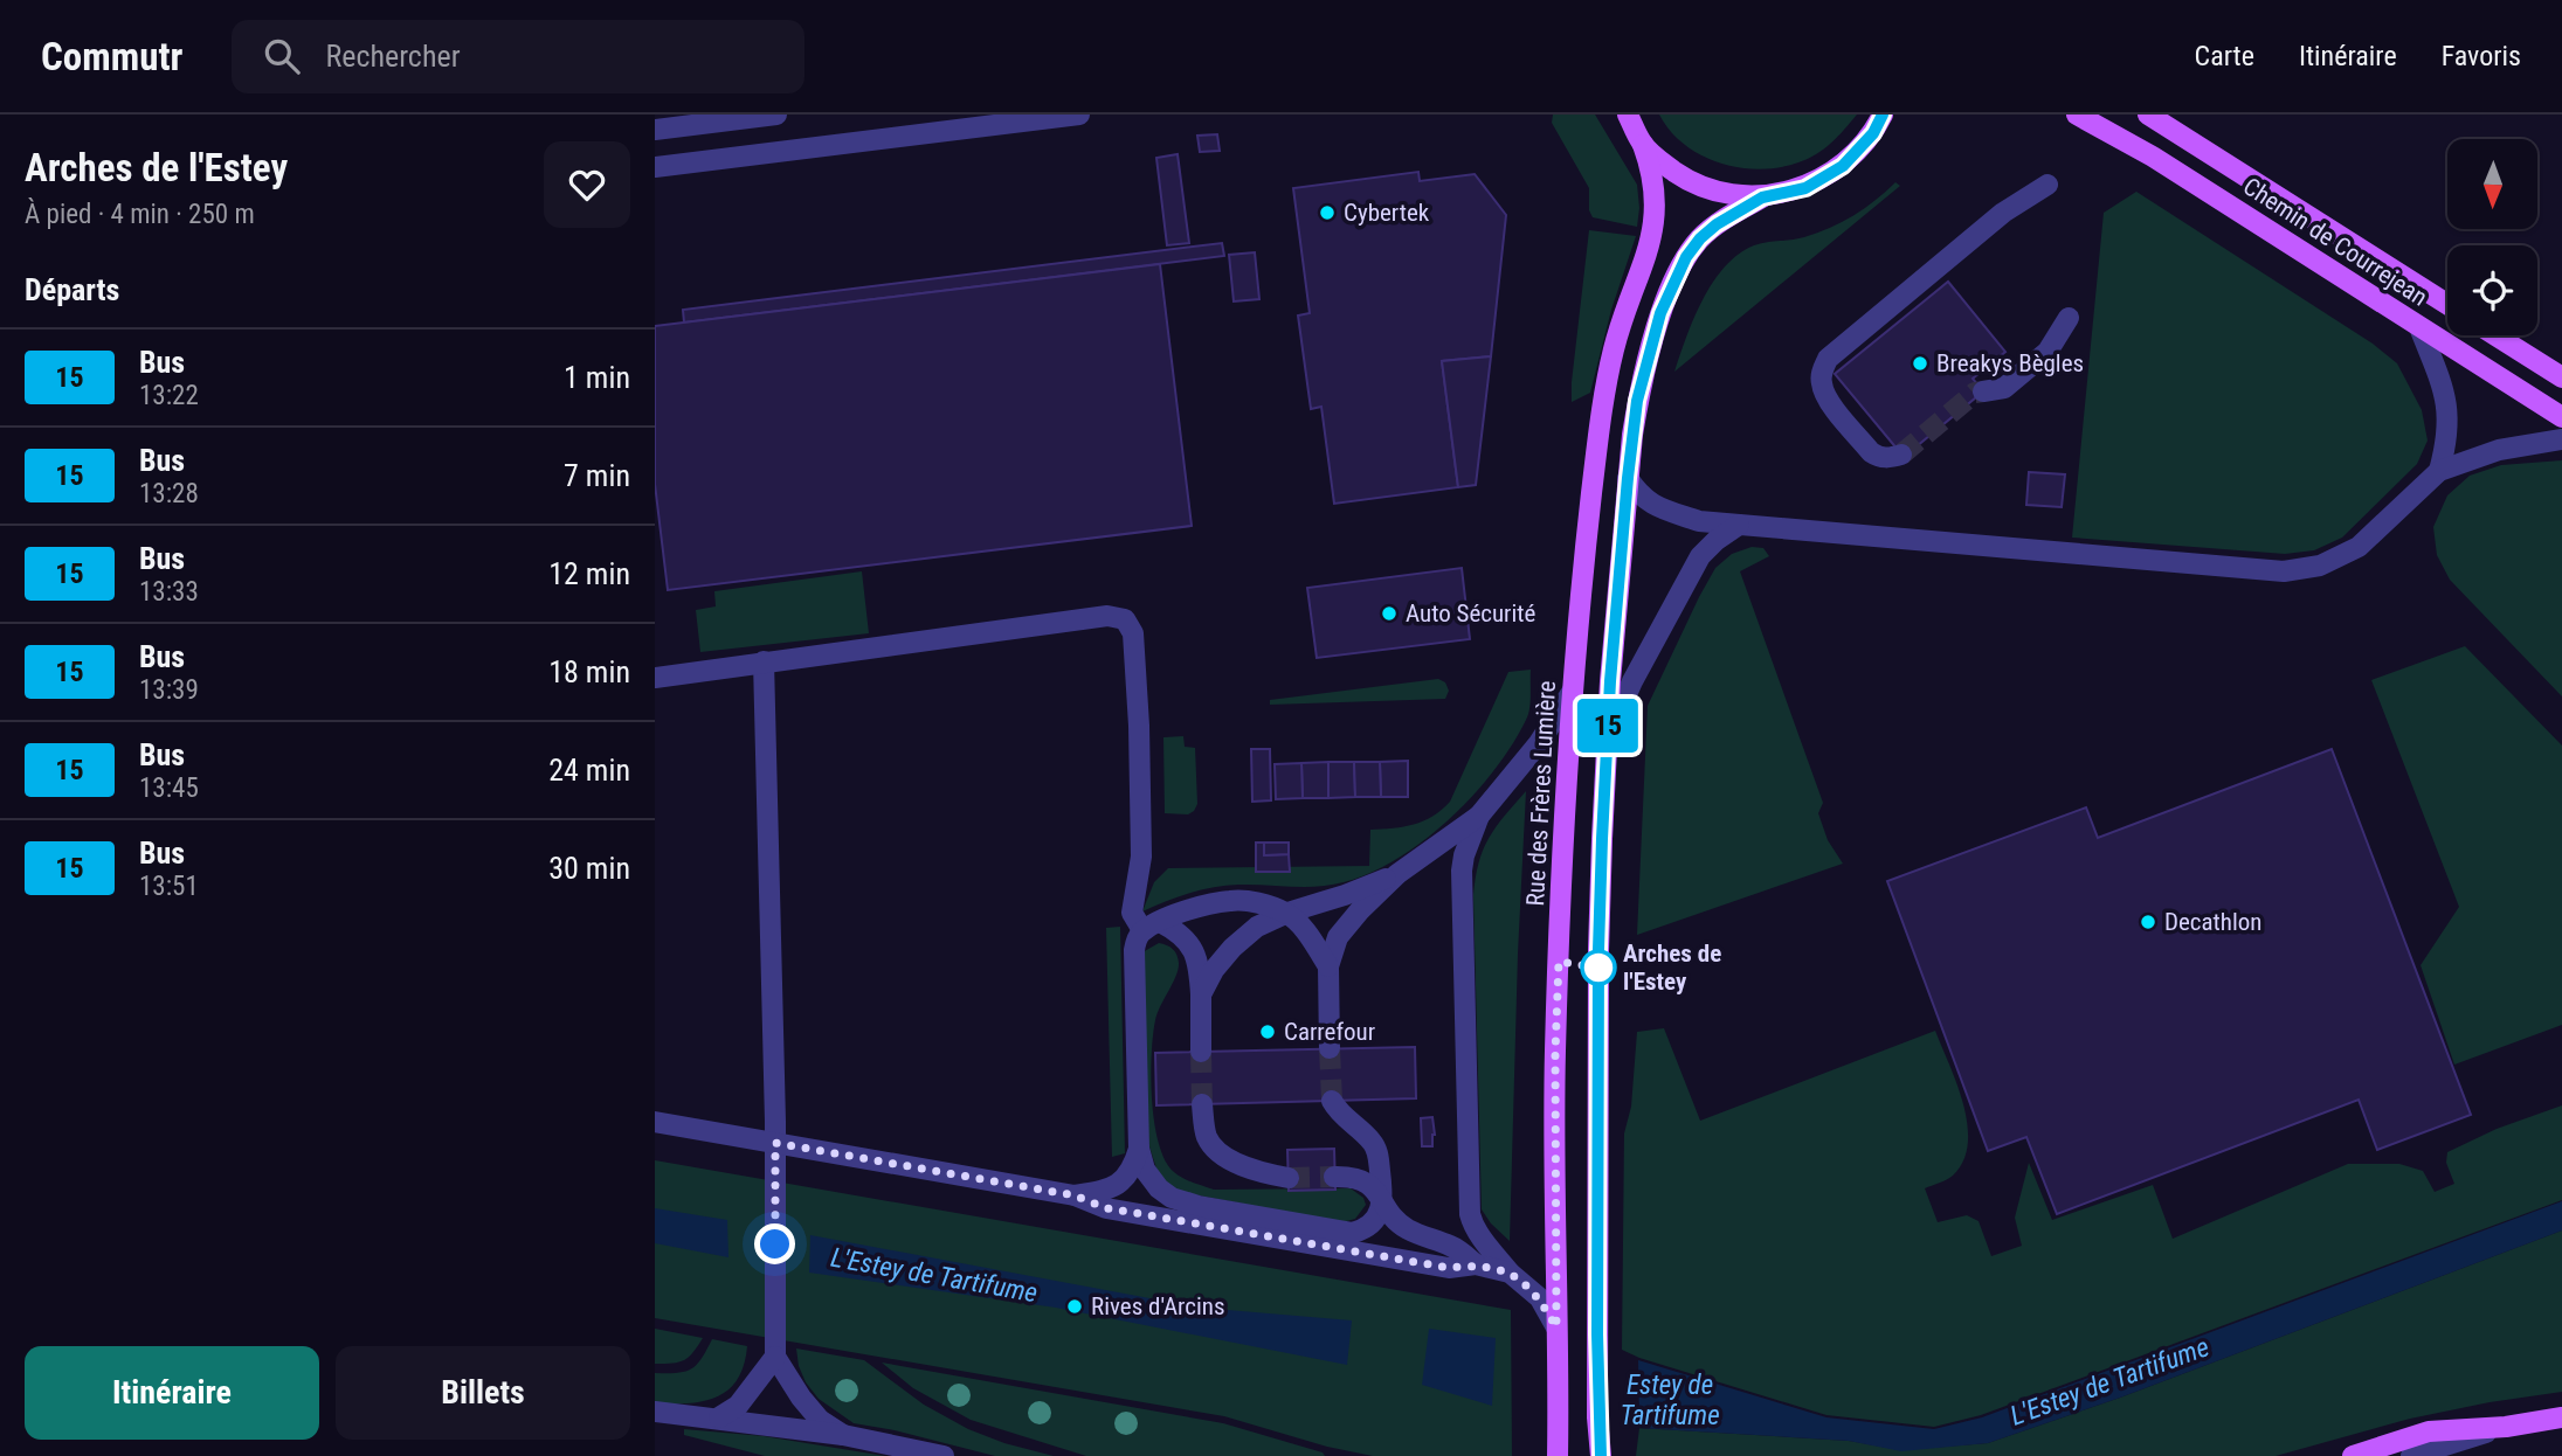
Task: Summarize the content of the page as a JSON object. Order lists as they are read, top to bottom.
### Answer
{
  "streets": {
    "main road": ["Chemin de Courrejean", "Rue des Frères Lumière"]
  },
  "water": ["L'Estey de Tartifume", "Estey de Tartifume"],
  "places": [
    "Cybertek",
    "Breakys Bègles",
    "Auto Sécurité",
    "Decathlon",
    "Arches de l'Estey",
    "Carrefour",
    "Rives d'Arcins"
  ],
  "lines": ["bus line 15"],
  "north": "bottom",
  "page": {
    "header": "Commutr",
    "search": "Rechercher",
    "nav": ["Carte", "Itinéraire", "Favoris"],
    "heading": [
      ["Arches de l'Estey", "À pied · 4 min · 250 m"],
      "Départs"
    ],
    "on_map": "15",
    "list": [
      {
        "mark": "15",
        "name": "Bus",
        "note": "13:22",
        "value": "1 min"
      },
      {
        "mark": "15",
        "name": "Bus",
        "note": "13:28",
        "value": "7 min"
      },
      {
        "mark": "15",
        "name": "Bus",
        "note": "13:33",
        "value": "12 min"
      },
      {
        "mark": "15",
        "name": "Bus",
        "note": "13:39",
        "value": "18 min"
      },
      {
        "mark": "15",
        "name": "Bus",
        "note": "13:45",
        "value": "24 min"
      },
      {
        "mark": "15",
        "name": "Bus",
        "note": "13:51",
        "value": "30 min"
      }
    ],
    "buttons": ["Itinéraire", "Billets"]
  }
}
